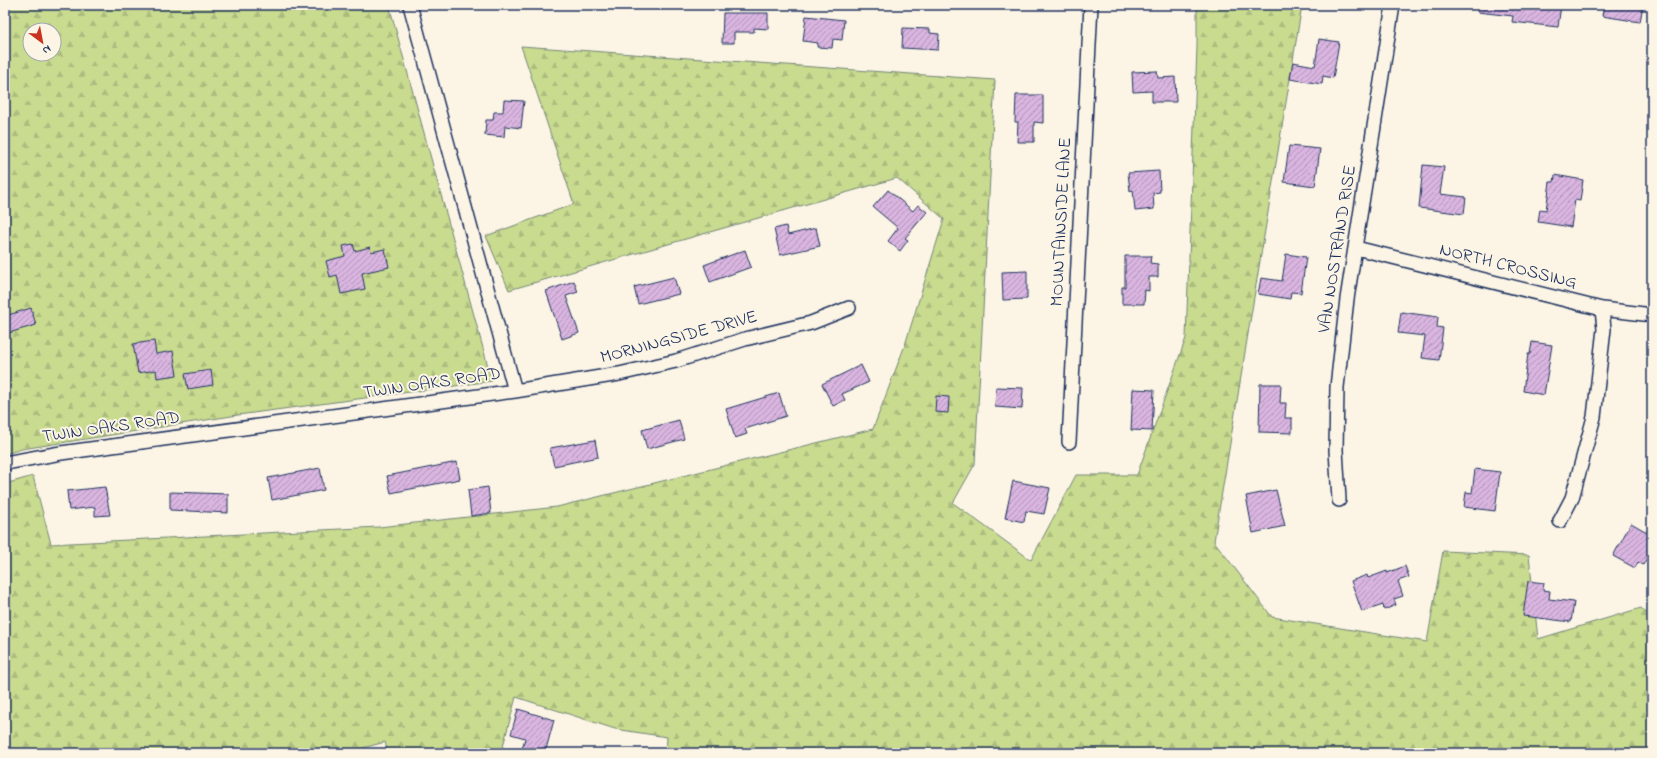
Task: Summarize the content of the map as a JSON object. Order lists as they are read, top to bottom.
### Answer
{
  "streets": {
    "street": [
      "MOUNTAINSIDE LANE",
      "VAN NOSTRAND RISE",
      "NORTH CROSSING",
      "MORNINGSIDE DRIVE",
      "TWIN OAKS ROAD"
    ]
  },
  "crossings": [
    ["VAN NOSTRAND RISE", "NORTH CROSSING"],
    ["MORNINGSIDE DRIVE", "TWIN OAKS ROAD"]
  ],
  "north": "bottom right"
}
